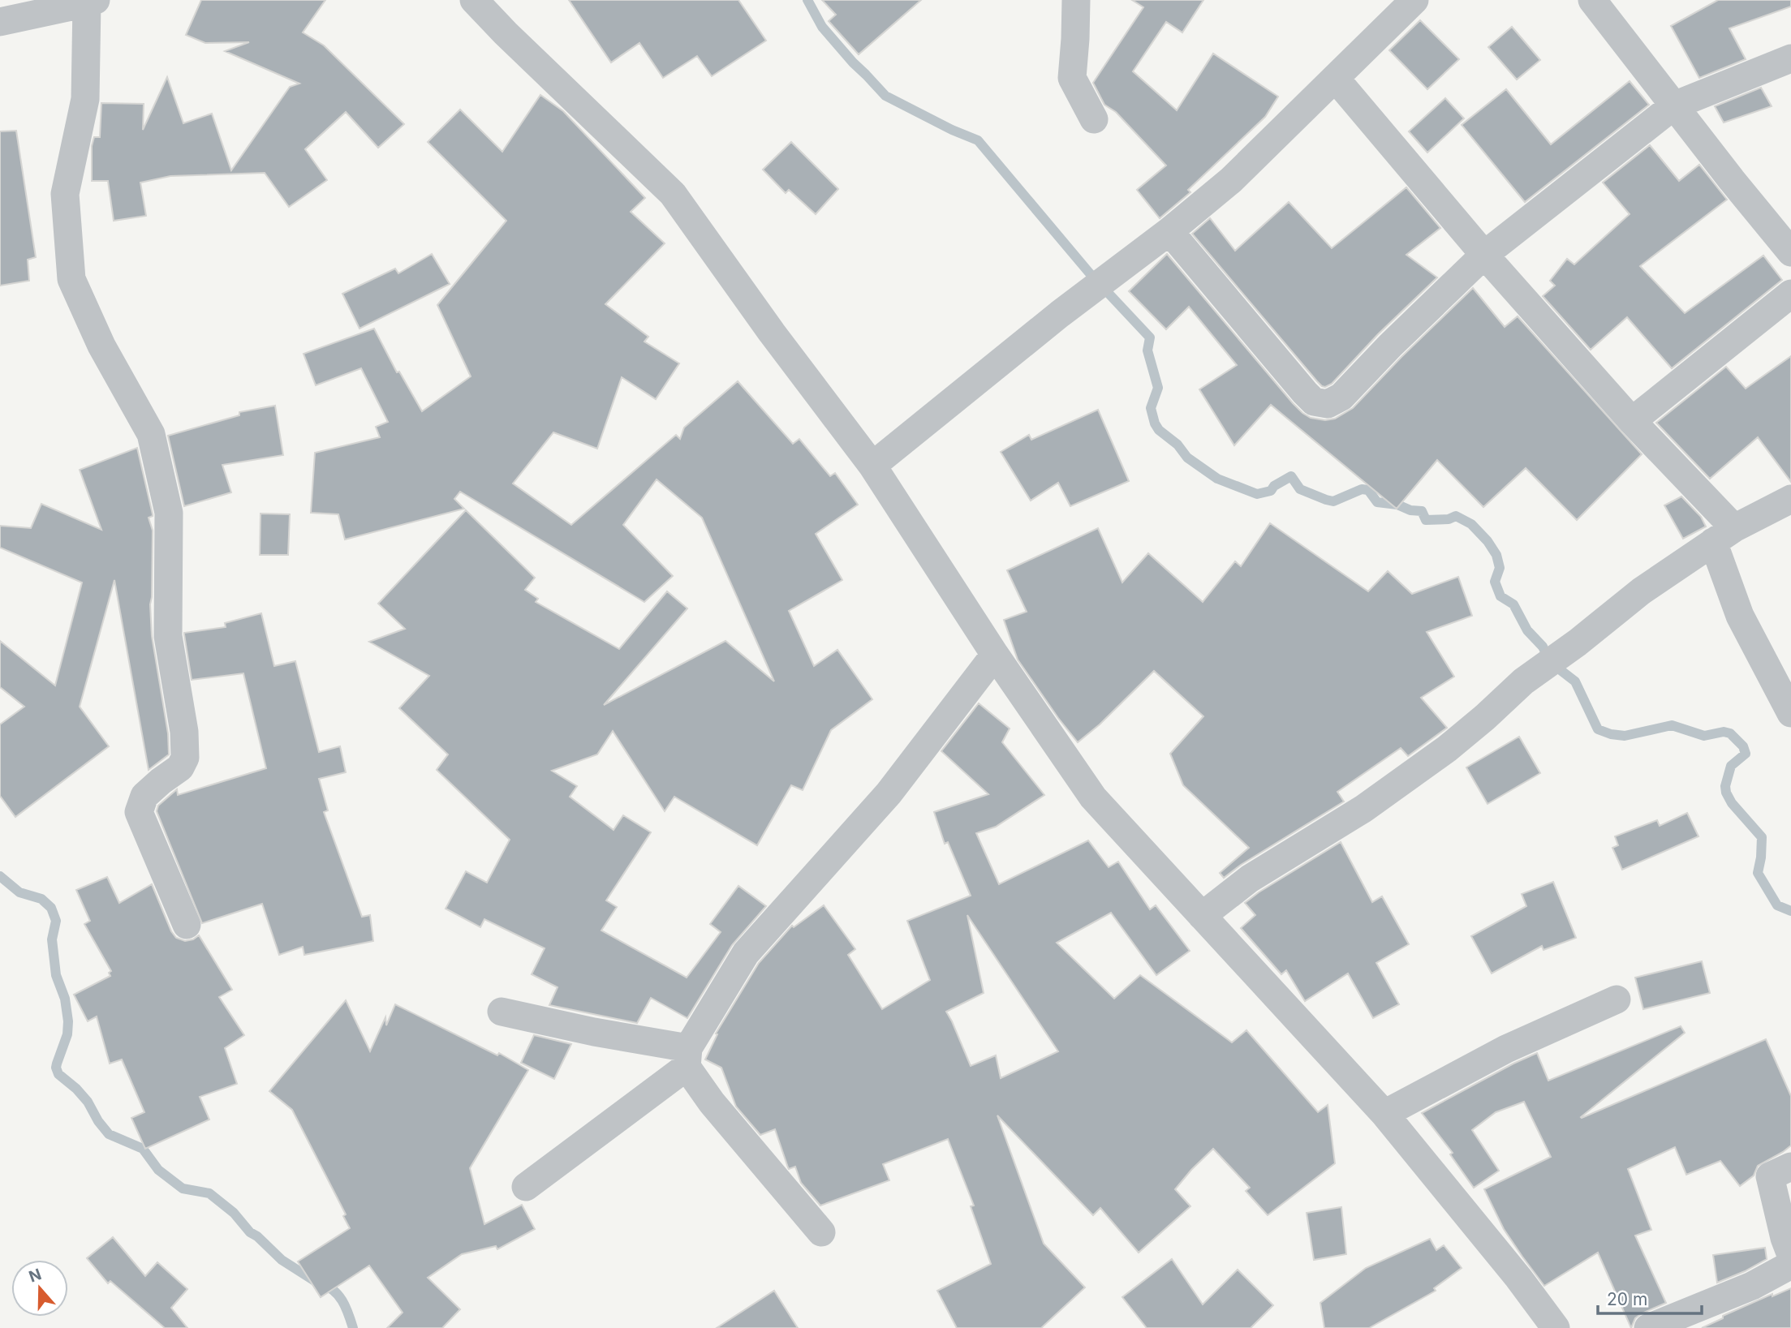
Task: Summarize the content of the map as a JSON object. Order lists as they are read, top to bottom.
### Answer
{
  "scale_bar": "20 m",
  "north": "top"
}
